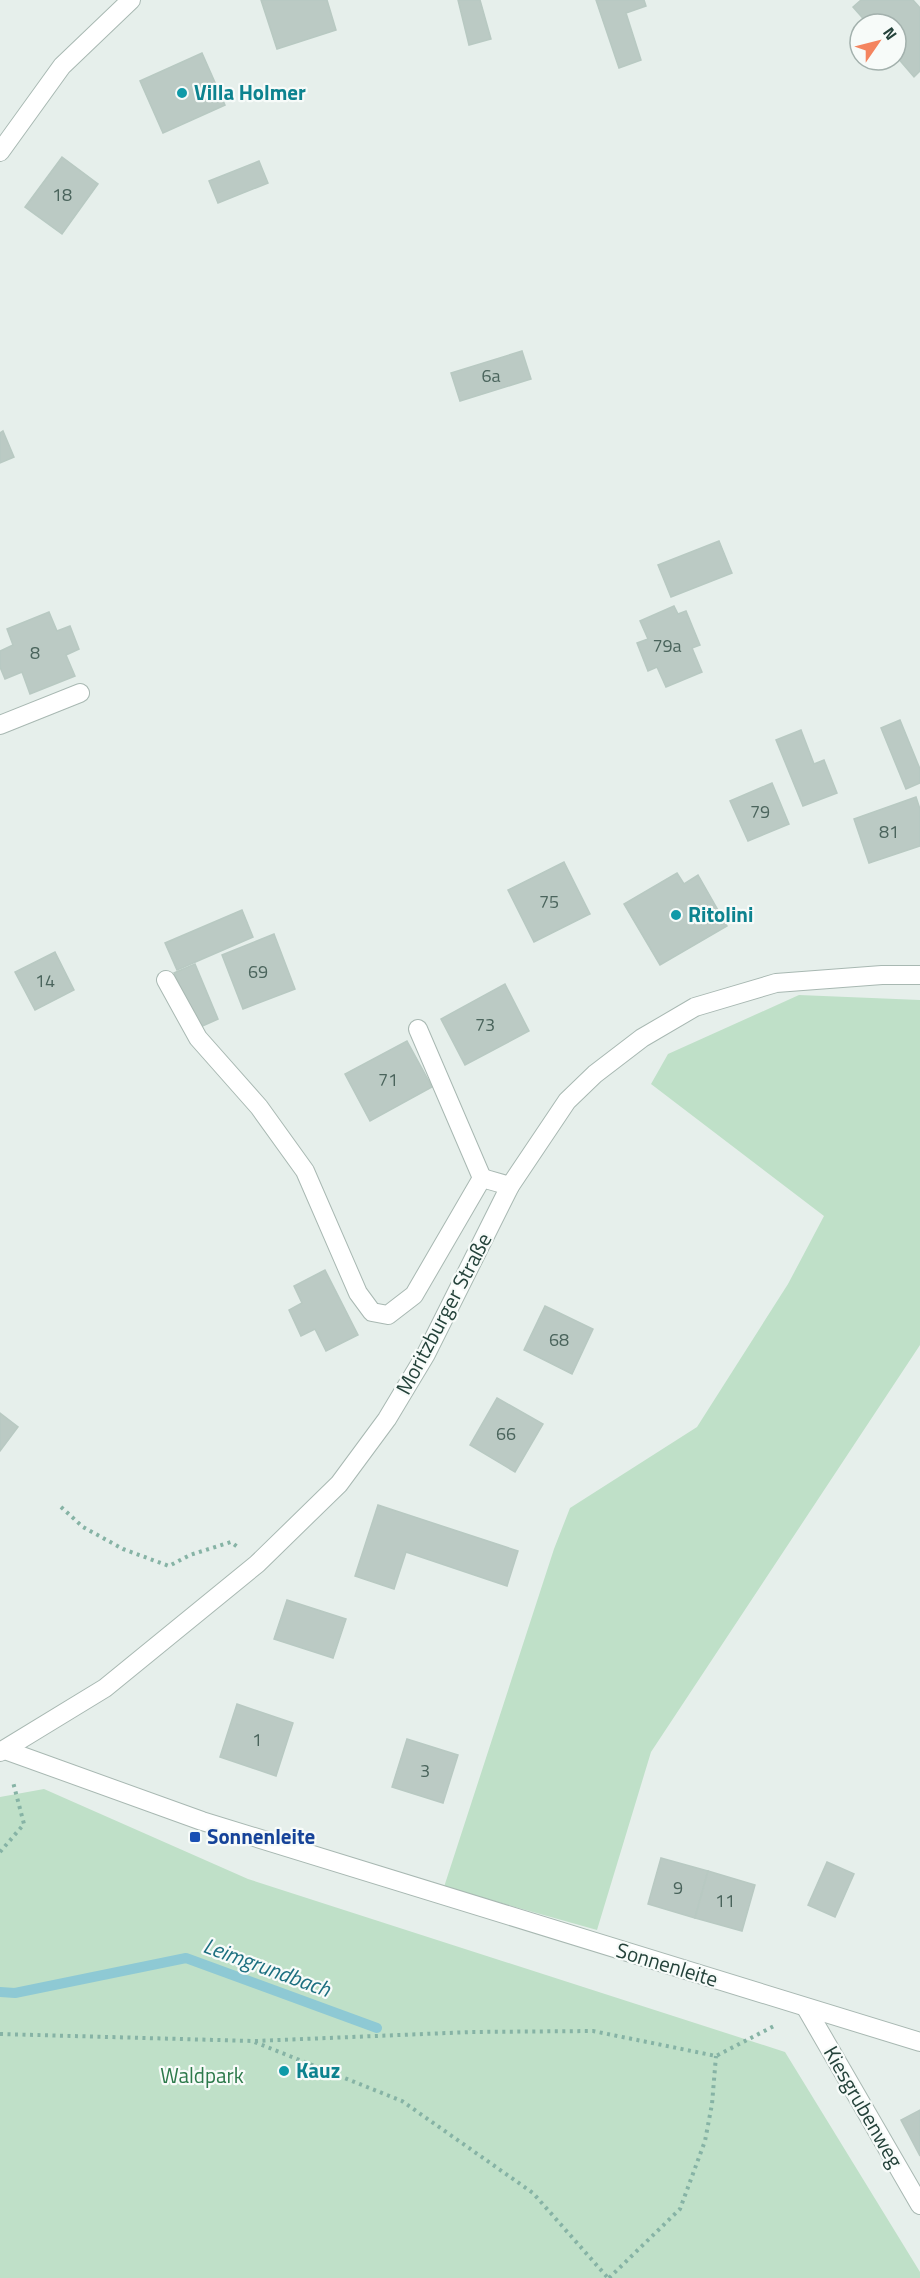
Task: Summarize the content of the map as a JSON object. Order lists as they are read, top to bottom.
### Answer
{
  "streets": {
    "street": ["Moritzburger Straße", "Sonnenleite", "Kiesgrubenweg"]
  },
  "crossings": [
    ["Moritzburger Straße", "Sonnenleite"],
    ["Sonnenleite", "Kiesgrubenweg"]
  ],
  "water": ["Leimgrundbach"],
  "parks": ["Waldpark"],
  "places": {
    "other": ["Villa Holmer", "Ritolini", "Kauz"],
    "transit": ["Sonnenleite"]
  },
  "house_numbers": [
    "18",
    "6a",
    "79a",
    "8",
    "79",
    "81",
    "75",
    "69",
    "14",
    "73",
    "71",
    "68",
    "66",
    "1",
    "3",
    "9",
    "11"
  ],
  "north": "top right"
}
